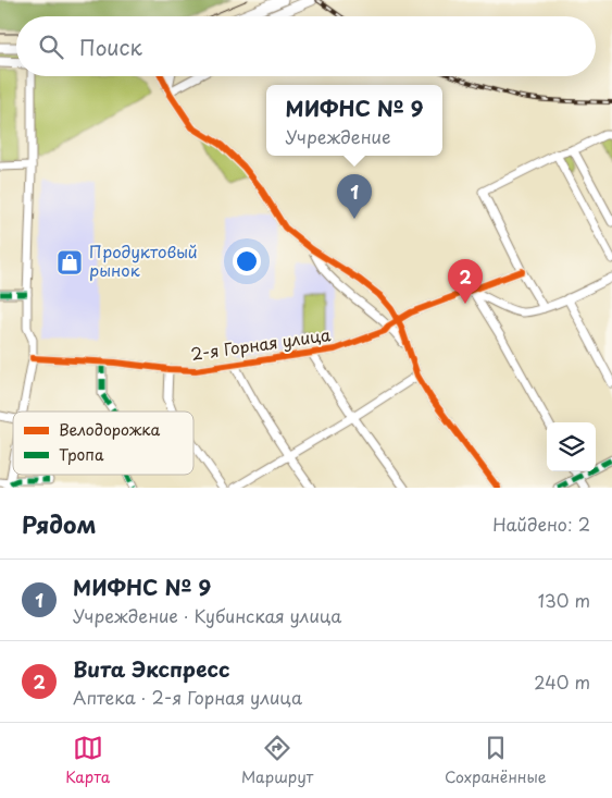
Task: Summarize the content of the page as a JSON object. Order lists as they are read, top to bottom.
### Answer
{
  "streets": {
    "street": ["2-я Горная улица"]
  },
  "places": {
    "shop": ["Продуктовый рынок"]
  },
  "legend": ["Велодорожка", "Тропа"],
  "page": {
    "search": "Поиск",
    "popup": ["МИФНС № 9", "Учреждение"],
    "pins": ["1", "2"],
    "heading": ["Рядом", "Найдено: 2"],
    "list": [
      {
        "mark": "1",
        "name": "МИФНС № 9",
        "note": "Учреждение · Кубинская улица",
        "value": "130 m"
      },
      {
        "mark": "2",
        "name": "Вита Экспресс",
        "note": "Аптека · 2-я Горная улица",
        "value": "240 m"
      }
    ],
    "nav": ["Карта", "Маршрут", "Сохранённые"]
  }
}
